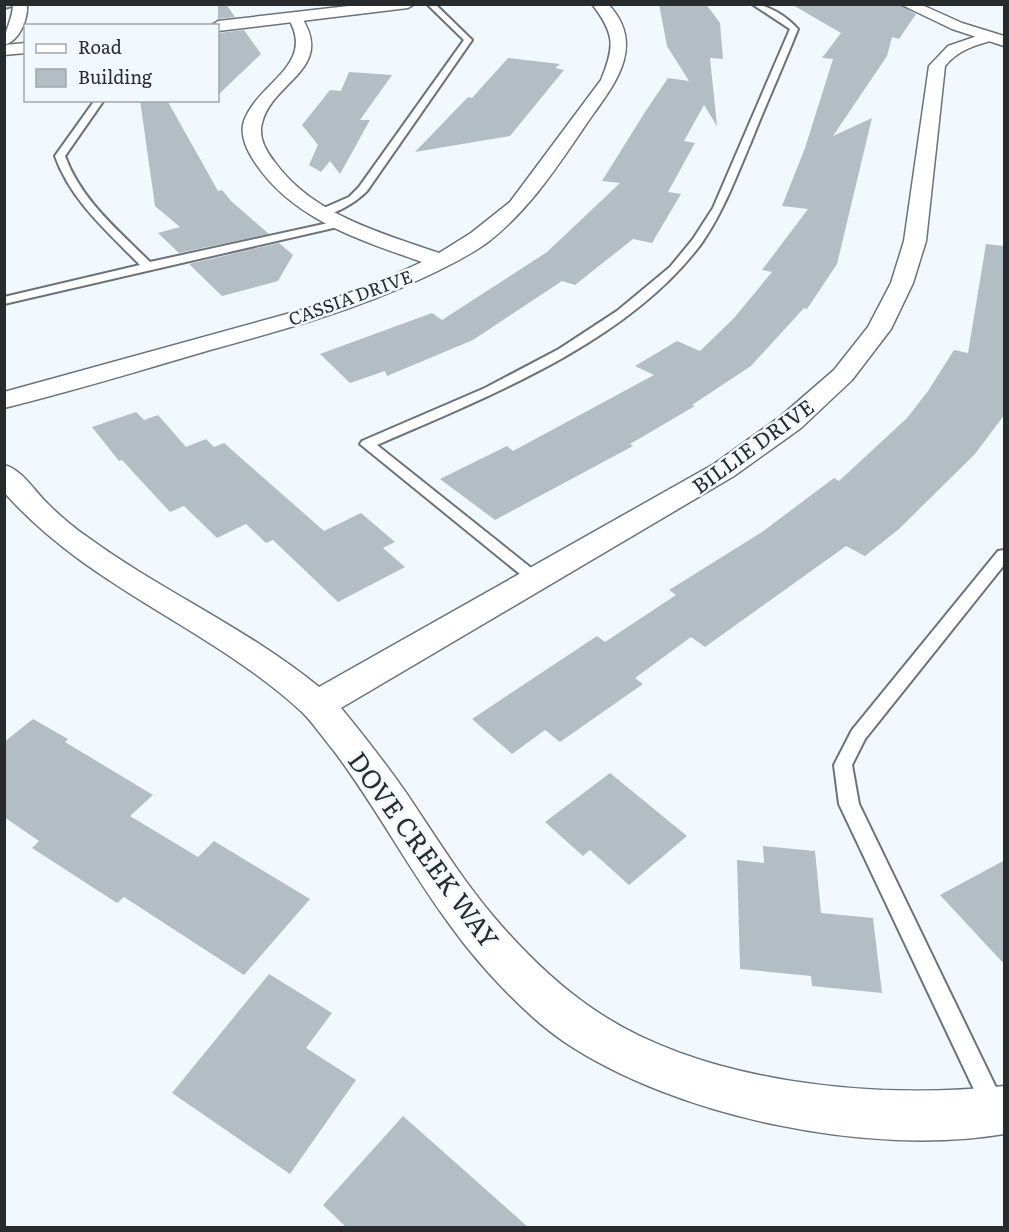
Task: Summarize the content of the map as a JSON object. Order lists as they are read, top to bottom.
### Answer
{
  "streets": {
    "street": ["CASSIA DRIVE", "BILLIE DRIVE", "DOVE CREEK WAY"]
  },
  "crossings": [
    ["BILLIE DRIVE", "DOVE CREEK WAY"]
  ],
  "legend": ["Road", "Building"]
}
